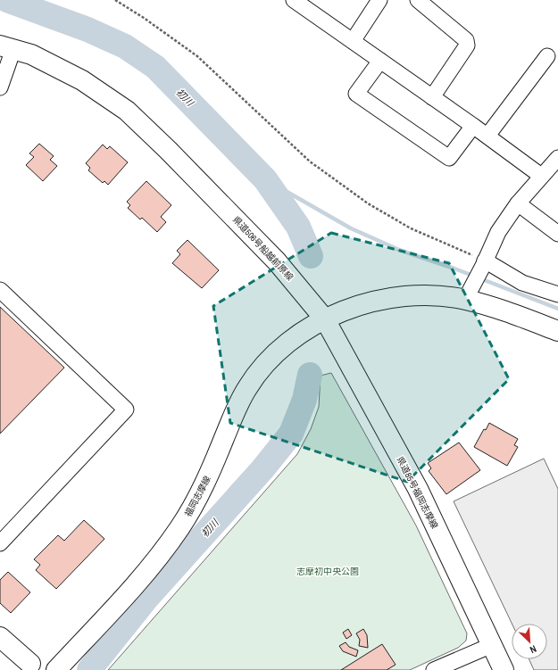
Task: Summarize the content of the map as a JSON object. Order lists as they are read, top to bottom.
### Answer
{
  "streets": {
    "main road": ["県道506号船越前原線", "県道85号福岡志摩線", "福岡志摩線"]
  },
  "crossings": [
    ["県道506号船越前原線", "県道85号福岡志摩線"],
    ["県道506号船越前原線", "福岡志摩線"],
    ["県道85号福岡志摩線", "福岡志摩線"]
  ],
  "water": ["初川"],
  "parks": ["志摩初中央公園"],
  "north": "bottom right"
}
